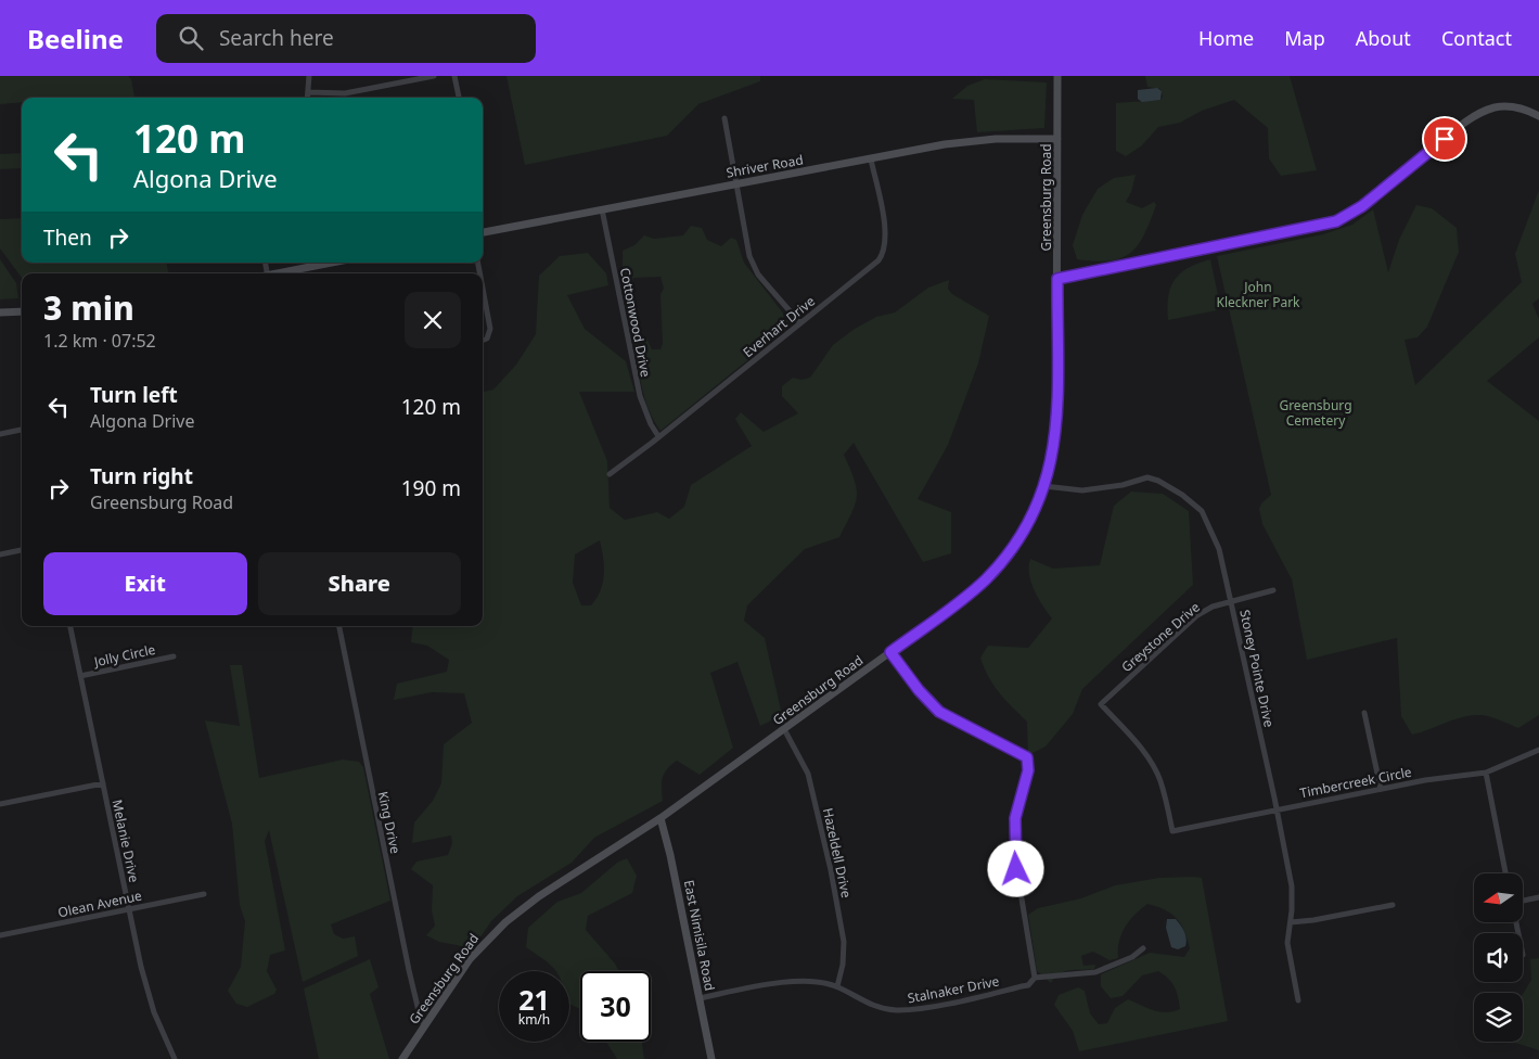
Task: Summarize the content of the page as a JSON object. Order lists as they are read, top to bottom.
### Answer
{
  "streets": {
    "street": [
      "Shriver Road",
      "Greensburg Road",
      "Cottonwood Drive",
      "Everhart Drive",
      "Greystone Drive",
      "Jolly Circle",
      "Stoney Pointe Drive",
      "Timbercreek Circle",
      "King Drive",
      "Melanie Drive",
      "Hazeldell Drive",
      "Olean Avenue",
      "East Nimisila Road",
      "Stalnaker Drive"
    ]
  },
  "crossings": [
    ["Shriver Road", "Greensburg Road"],
    ["Shriver Road", "Cottonwood Drive"],
    ["Shriver Road", "Everhart Drive"],
    ["Greensburg Road", "Stoney Pointe Drive"],
    ["Greensburg Road", "King Drive"],
    ["Greensburg Road", "Hazeldell Drive"],
    ["Greensburg Road", "East Nimisila Road"],
    ["Cottonwood Drive", "Everhart Drive"],
    ["Greystone Drive", "Stoney Pointe Drive"],
    ["Greystone Drive", "Timbercreek Circle"],
    ["Jolly Circle", "Melanie Drive"],
    ["Stoney Pointe Drive", "Timbercreek Circle"],
    ["Melanie Drive", "Olean Avenue"],
    ["Hazeldell Drive", "Stalnaker Drive"],
    ["East Nimisila Road", "Stalnaker Drive"]
  ],
  "parks": ["John Kleckner Park", "Greensburg Cemetery"],
  "north": "left",
  "page": {
    "header": "Beeline",
    "search": "Search here",
    "nav": [
      "Home",
      "Map",
      "About",
      "Contact"
    ],
    "turn": ["120 m", "Algona Drive"],
    "then": "Then",
    "heading": ["3 min", "1.2 km · 07:52"],
    "list": [
      {
        "name": "Turn left",
        "note": "Algona Drive",
        "value": "120 m"
      },
      {
        "name": "Turn right",
        "note": "Greensburg Road",
        "value": "190 m"
      }
    ],
    "buttons": ["Exit", "Share"],
    "speed": "21 km/h",
    "limit": "30"
  }
}
